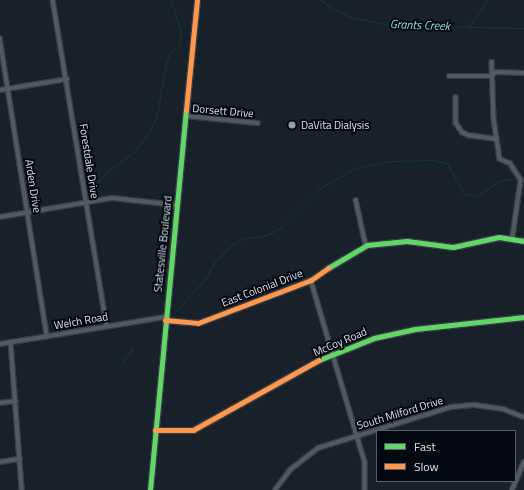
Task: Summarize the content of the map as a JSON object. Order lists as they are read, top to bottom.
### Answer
{
  "streets": {
    "street": [
      "Dorsett Drive",
      "Forestdale Drive",
      "Arden Drive",
      "Statesville Boulevard",
      "East Colonial Drive",
      "Welch Road",
      "McCoy Road",
      "South Milford Drive"
    ]
  },
  "crossings": [
    ["Dorsett Drive", "Statesville Boulevard"],
    ["Forestdale Drive", "Welch Road"],
    ["Arden Drive", "Welch Road"],
    ["Statesville Boulevard", "East Colonial Drive"],
    ["Statesville Boulevard", "Welch Road"],
    ["Statesville Boulevard", "McCoy Road"],
    ["East Colonial Drive", "Welch Road"]
  ],
  "water": ["Grants Creek"],
  "places": ["DaVita Dialysis"],
  "legend": ["Fast", "Slow"]
}
